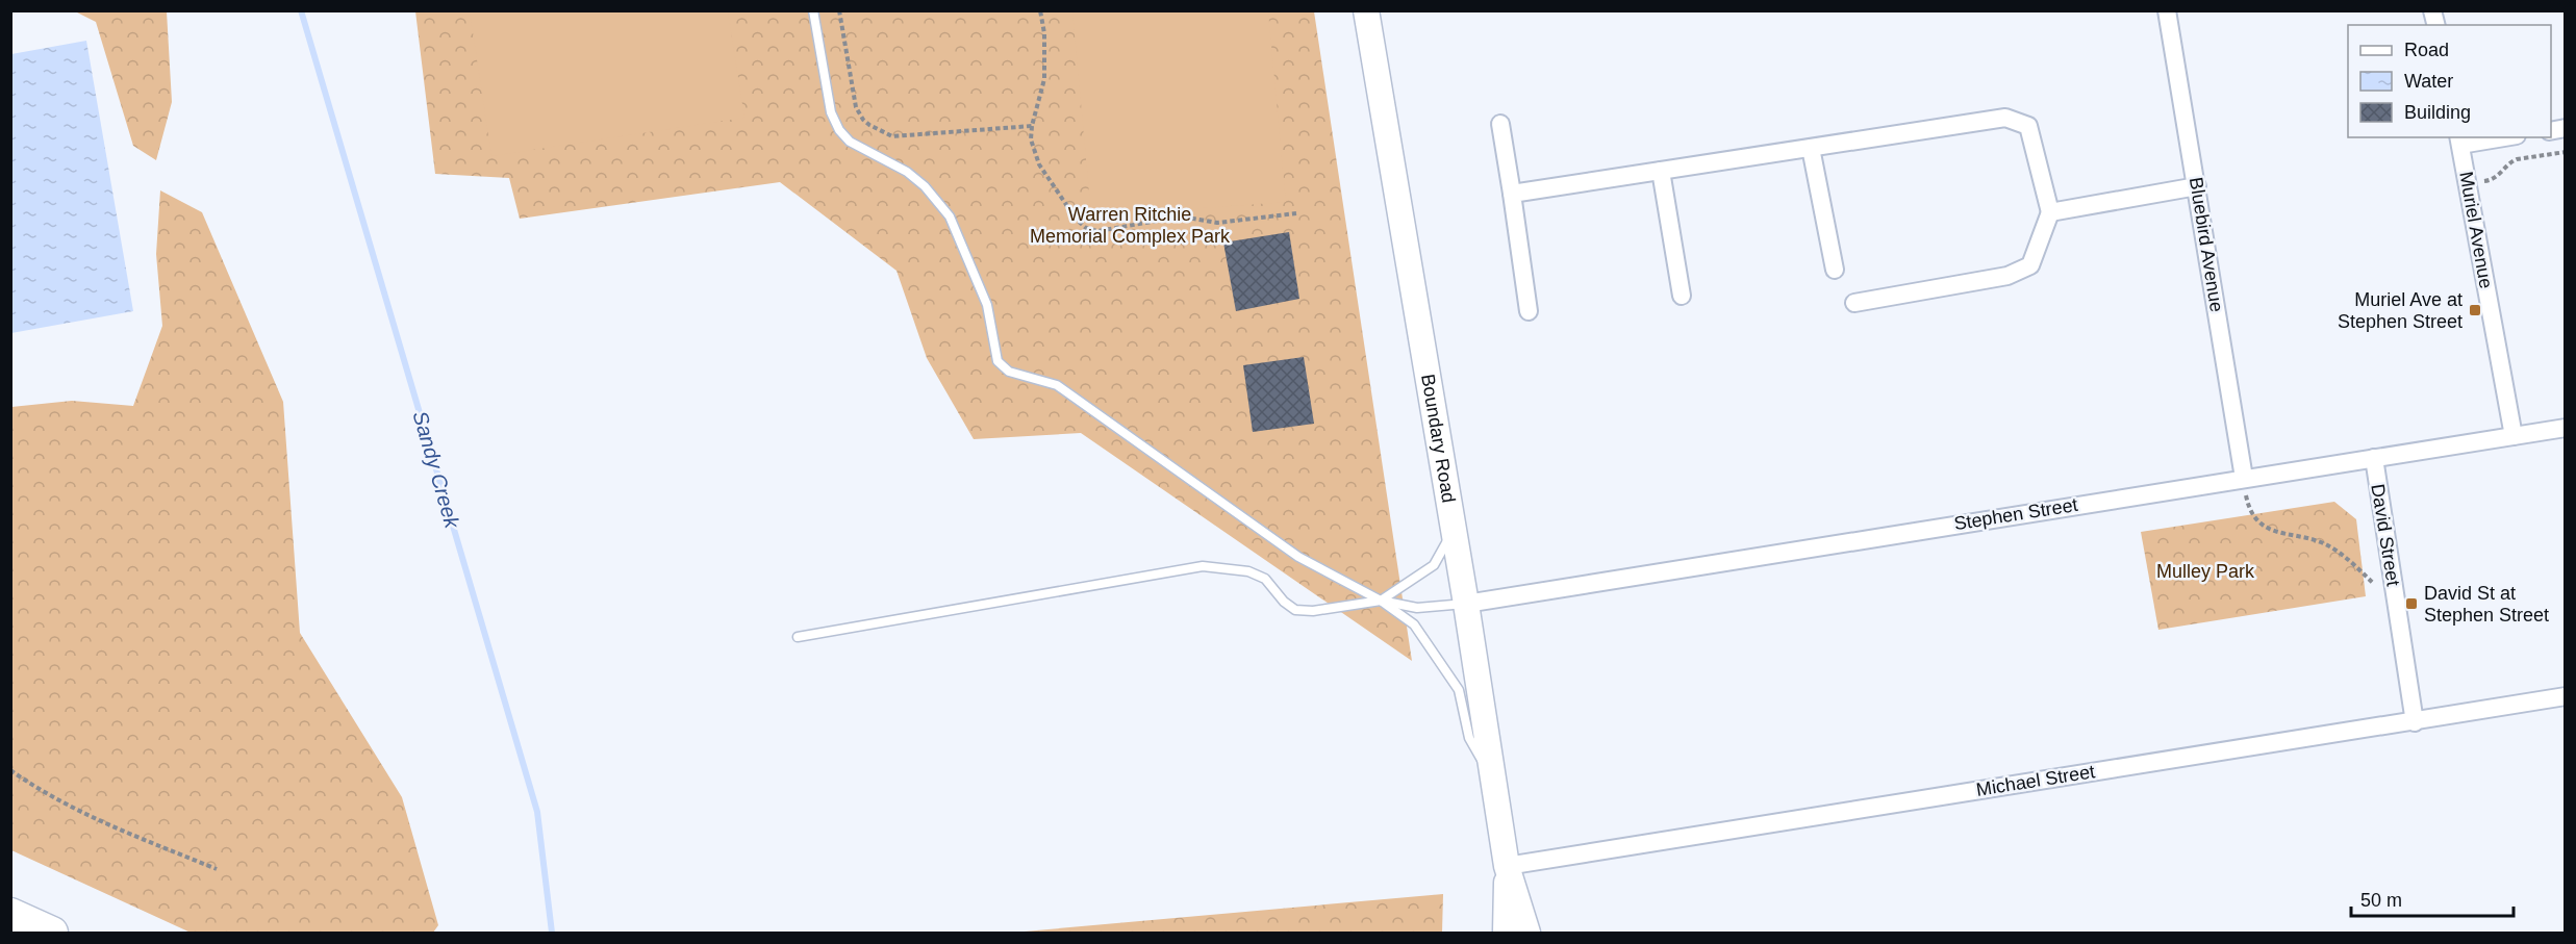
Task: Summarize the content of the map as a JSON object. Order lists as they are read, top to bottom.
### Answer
{
  "streets": {
    "main road": ["Boundary Road"],
    "street": [
      "Muriel Avenue",
      "Bluebird Avenue",
      "Stephen Street",
      "David Street",
      "Michael Street"
    ]
  },
  "crossings": [
    ["Muriel Avenue", "Stephen Street"],
    ["Bluebird Avenue", "Stephen Street"],
    ["Boundary Road", "Stephen Street"],
    ["Boundary Road", "Michael Street"],
    ["Stephen Street", "David Street"],
    ["David Street", "Michael Street"]
  ],
  "water": ["Sandy Creek"],
  "parks": ["Warren Ritchie Memorial Complex Park", "Mulley Park"],
  "places": {
    "transit": ["Muriel Ave at Stephen Street", "David St at Stephen Street"]
  },
  "legend": ["Road", "Water", "Building"],
  "scale_bar": "50 m"
}
